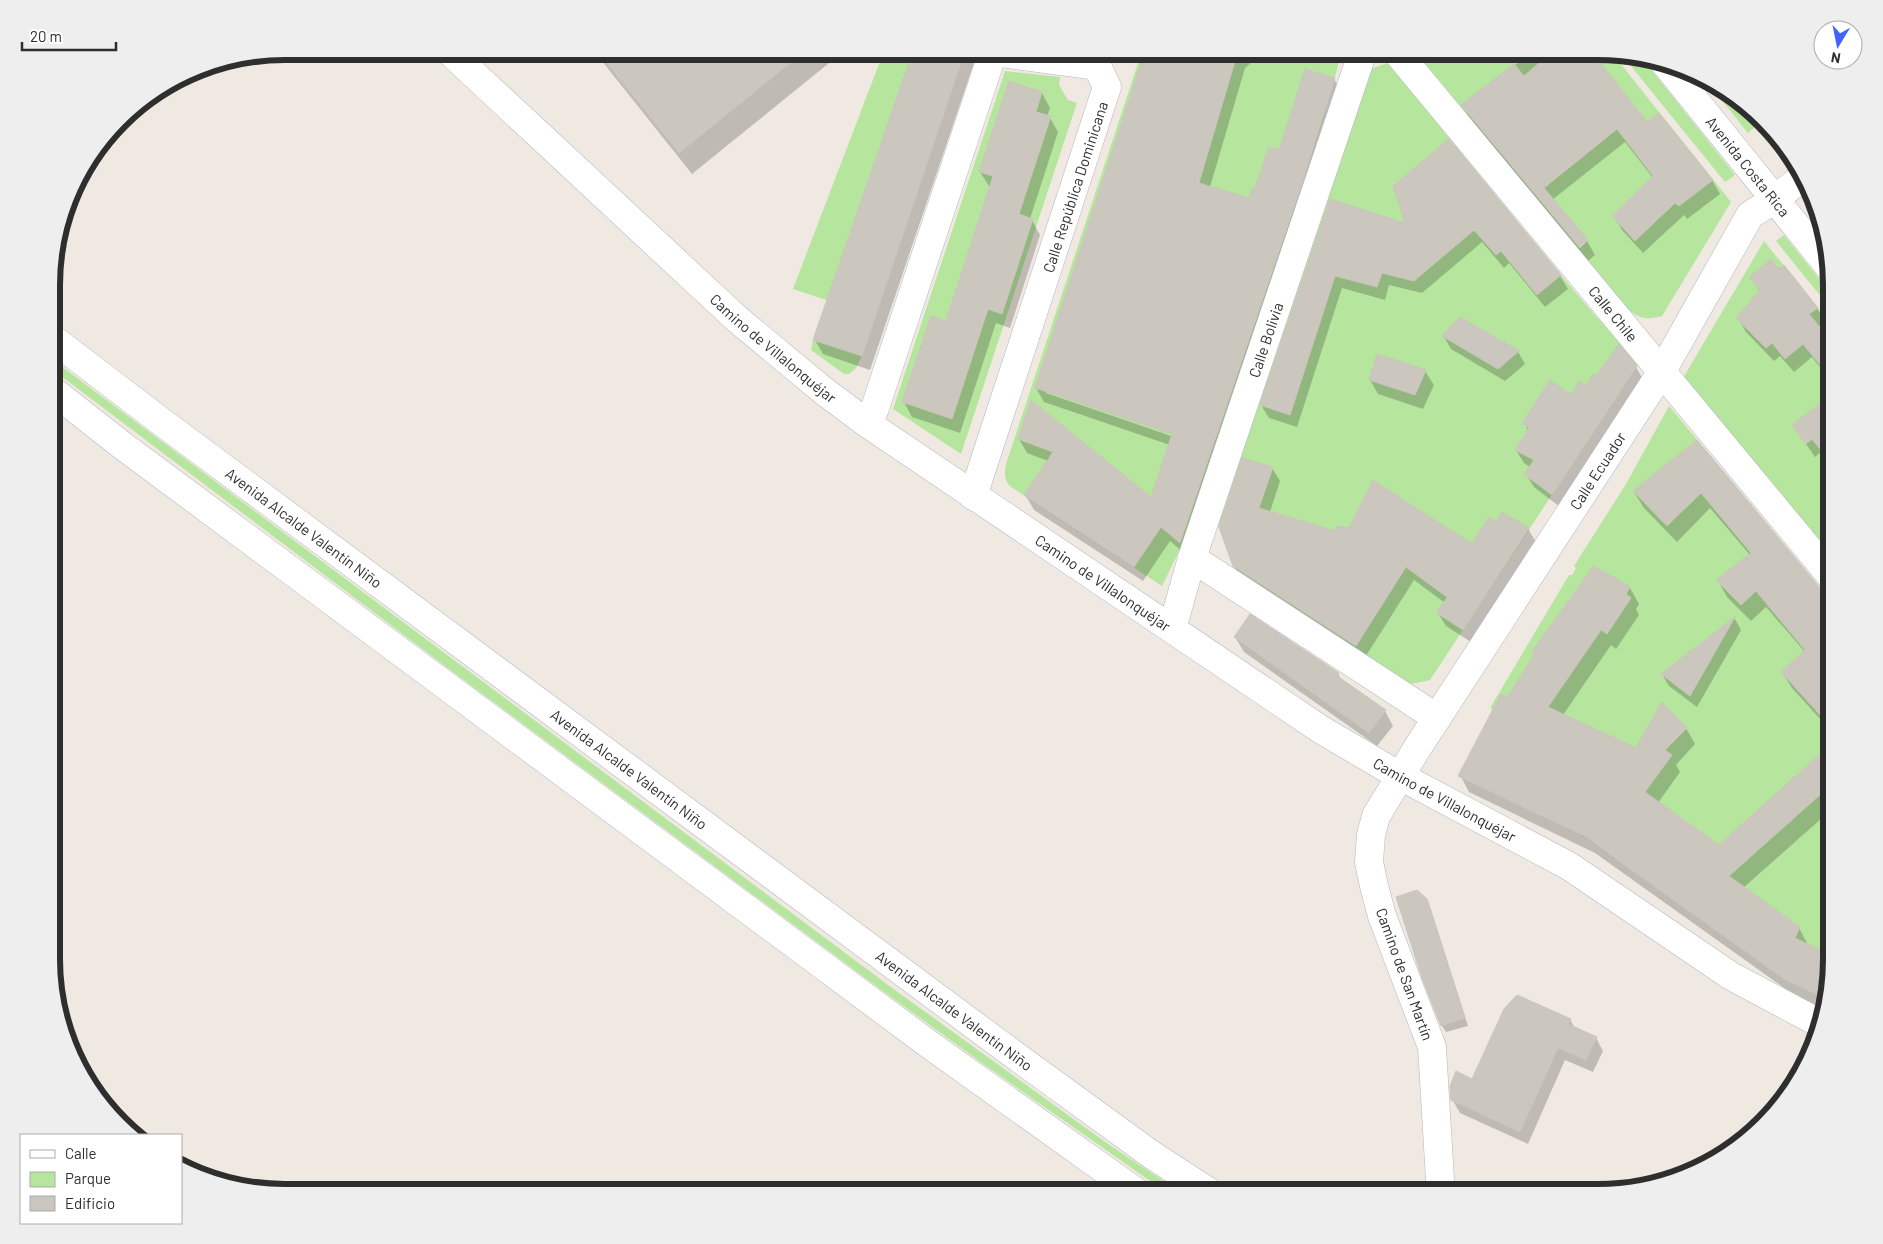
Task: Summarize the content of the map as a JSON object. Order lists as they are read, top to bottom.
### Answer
{
  "streets": {
    "street": [
      "Avenida Costa Rica",
      "Calle República Dominicana",
      "Calle Chile",
      "Calle Bolivia",
      "Camino de Villalonquéjar",
      "Calle Ecuador",
      "Avenida Alcalde Valentín Niño",
      "Camino de San Martín"
    ]
  },
  "crossings": [
    ["Avenida Costa Rica", "Calle Ecuador"],
    ["Calle República Dominicana", "Camino de Villalonquéjar"],
    ["Calle Chile", "Calle Ecuador"],
    ["Calle Bolivia", "Camino de Villalonquéjar"],
    ["Camino de Villalonquéjar", "Calle Ecuador"],
    ["Camino de Villalonquéjar", "Camino de San Martín"],
    ["Calle Ecuador", "Camino de San Martín"]
  ],
  "legend": ["Calle", "Parque", "Edificio"],
  "scale_bar": "20 m",
  "north": "bottom"
}
